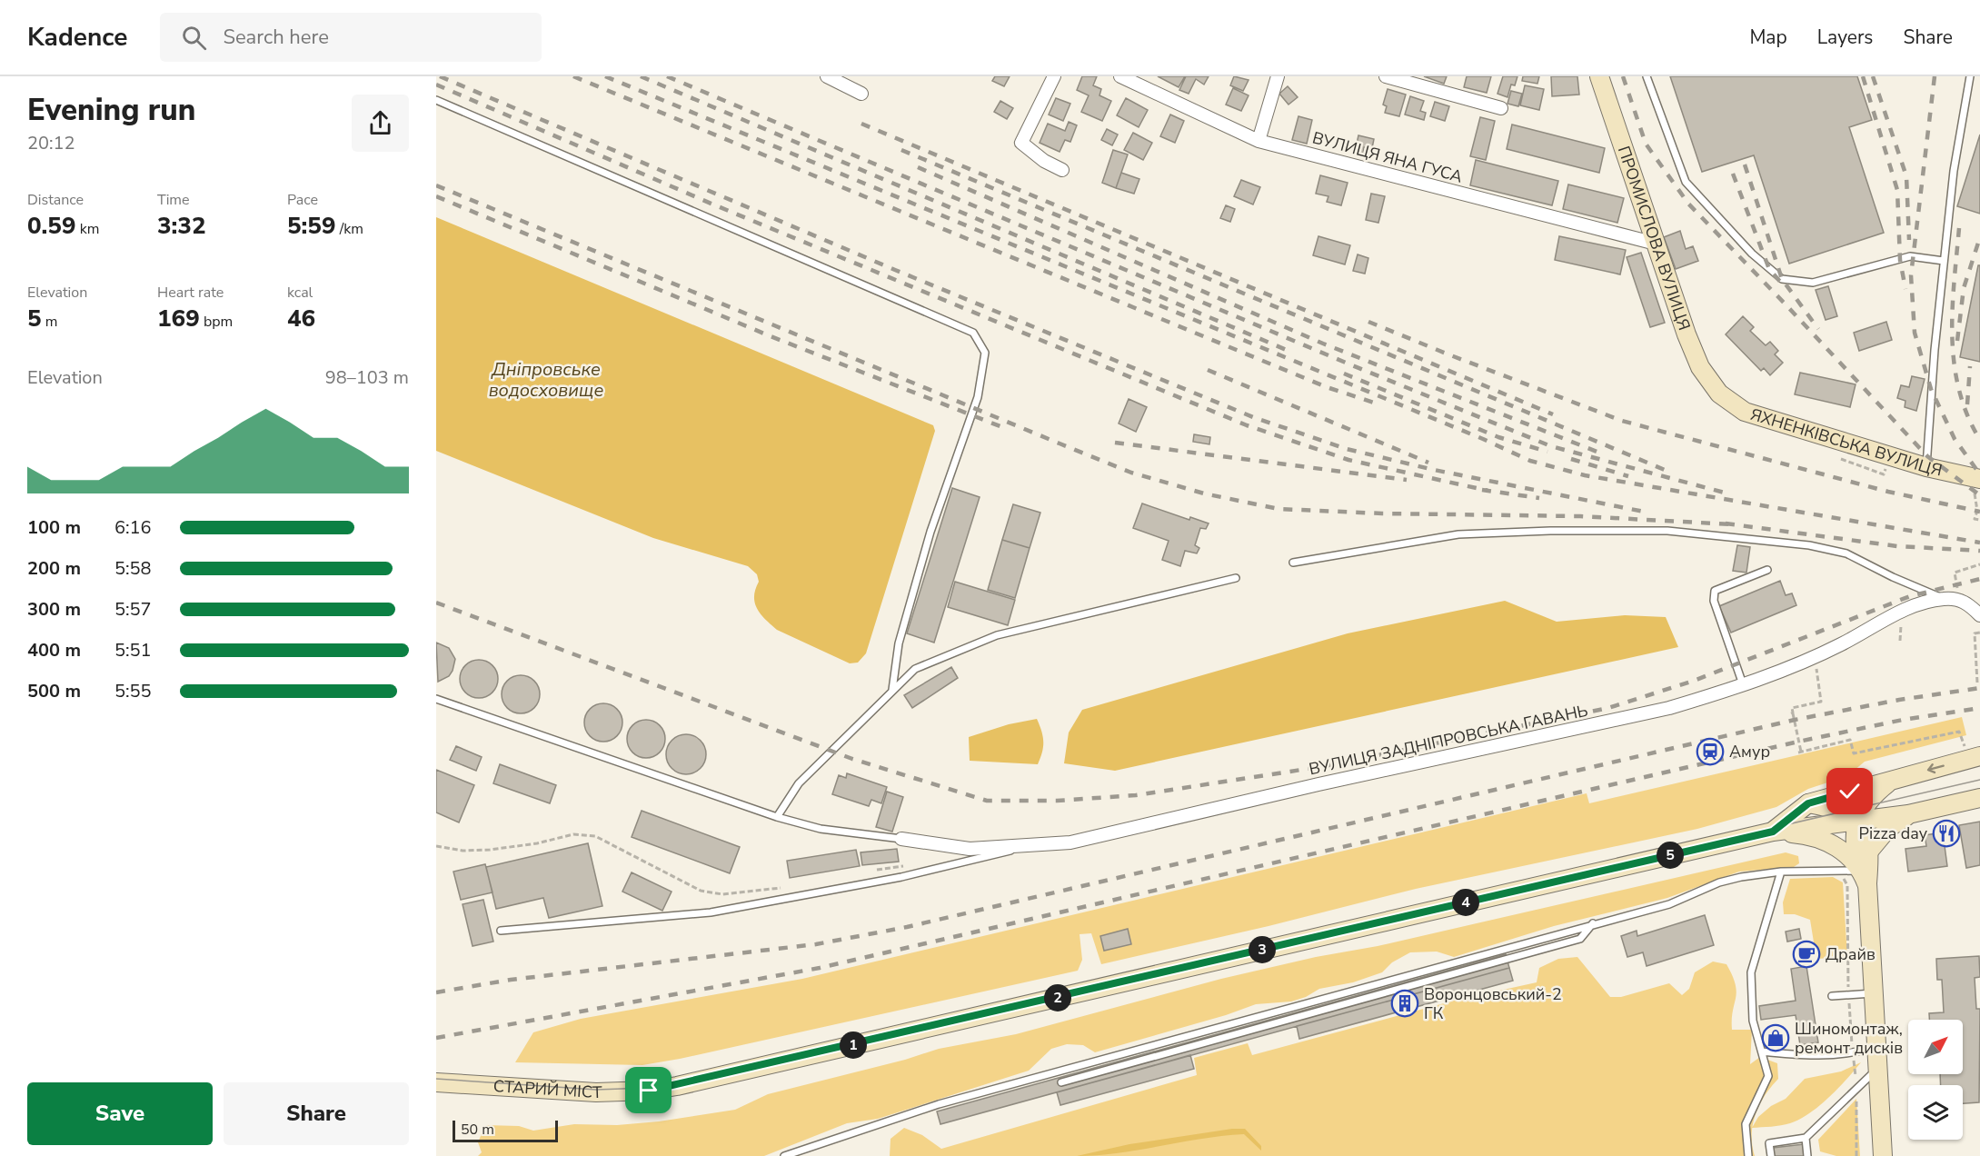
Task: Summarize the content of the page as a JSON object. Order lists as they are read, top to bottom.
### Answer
{
  "streets": {
    "main road": ["ПРОМИСЛОВА ВУЛИЦЯ", "ЯХНЕНКІВСЬКА ВУЛИЦЯ", "СТАРИЙ МІСТ"],
    "street": ["ВУЛИЦЯ ЯНА ГУСА", "ВУЛИЦЯ ЗАДНІПРОВСЬКА ГАВАНЬ"]
  },
  "crossings": [
    ["ВУЛИЦЯ ЯНА ГУСА", "ПРОМИСЛОВА ВУЛИЦЯ"],
    ["ПРОМИСЛОВА ВУЛИЦЯ", "ЯХНЕНКІВСЬКА ВУЛИЦЯ"]
  ],
  "water": ["Дніпровське водосховище"],
  "places": {
    "station": ["Амур"],
    "restaurant": ["Pizza day"],
    "cafe": ["Драйв"],
    "building": ["Воронцовський-2 ГК"],
    "shop": ["Шиномонтаж, ремонт дисків"]
  },
  "scale_bar": "50 m",
  "north": "top right",
  "page": {
    "header": "Kadence",
    "search": "Search here",
    "nav": ["Map", "Layers", "Share"],
    "heading": ["Evening run", "20:12"],
    "stats": [
      ["Distance", "0.59 km"],
      ["Time", "3:32"],
      ["Pace", "5:59 /km"],
      ["Elevation", "5 m"],
      ["Heart rate", "169 bpm"],
      ["kcal", "46"]
    ],
    "chart": ["Elevation", "98–103 m"],
    "list": [
      {
        "name": "100 m",
        "note": "6:16"
      },
      {
        "name": "200 m",
        "note": "5:58"
      },
      {
        "name": "300 m",
        "note": "5:57"
      },
      {
        "name": "400 m",
        "note": "5:51"
      },
      {
        "name": "500 m",
        "note": "5:55"
      }
    ],
    "pins": [
      "5",
      "4",
      "3",
      "2",
      "1"
    ],
    "buttons": ["Save", "Share"],
    "scale": "50 m"
  }
}
